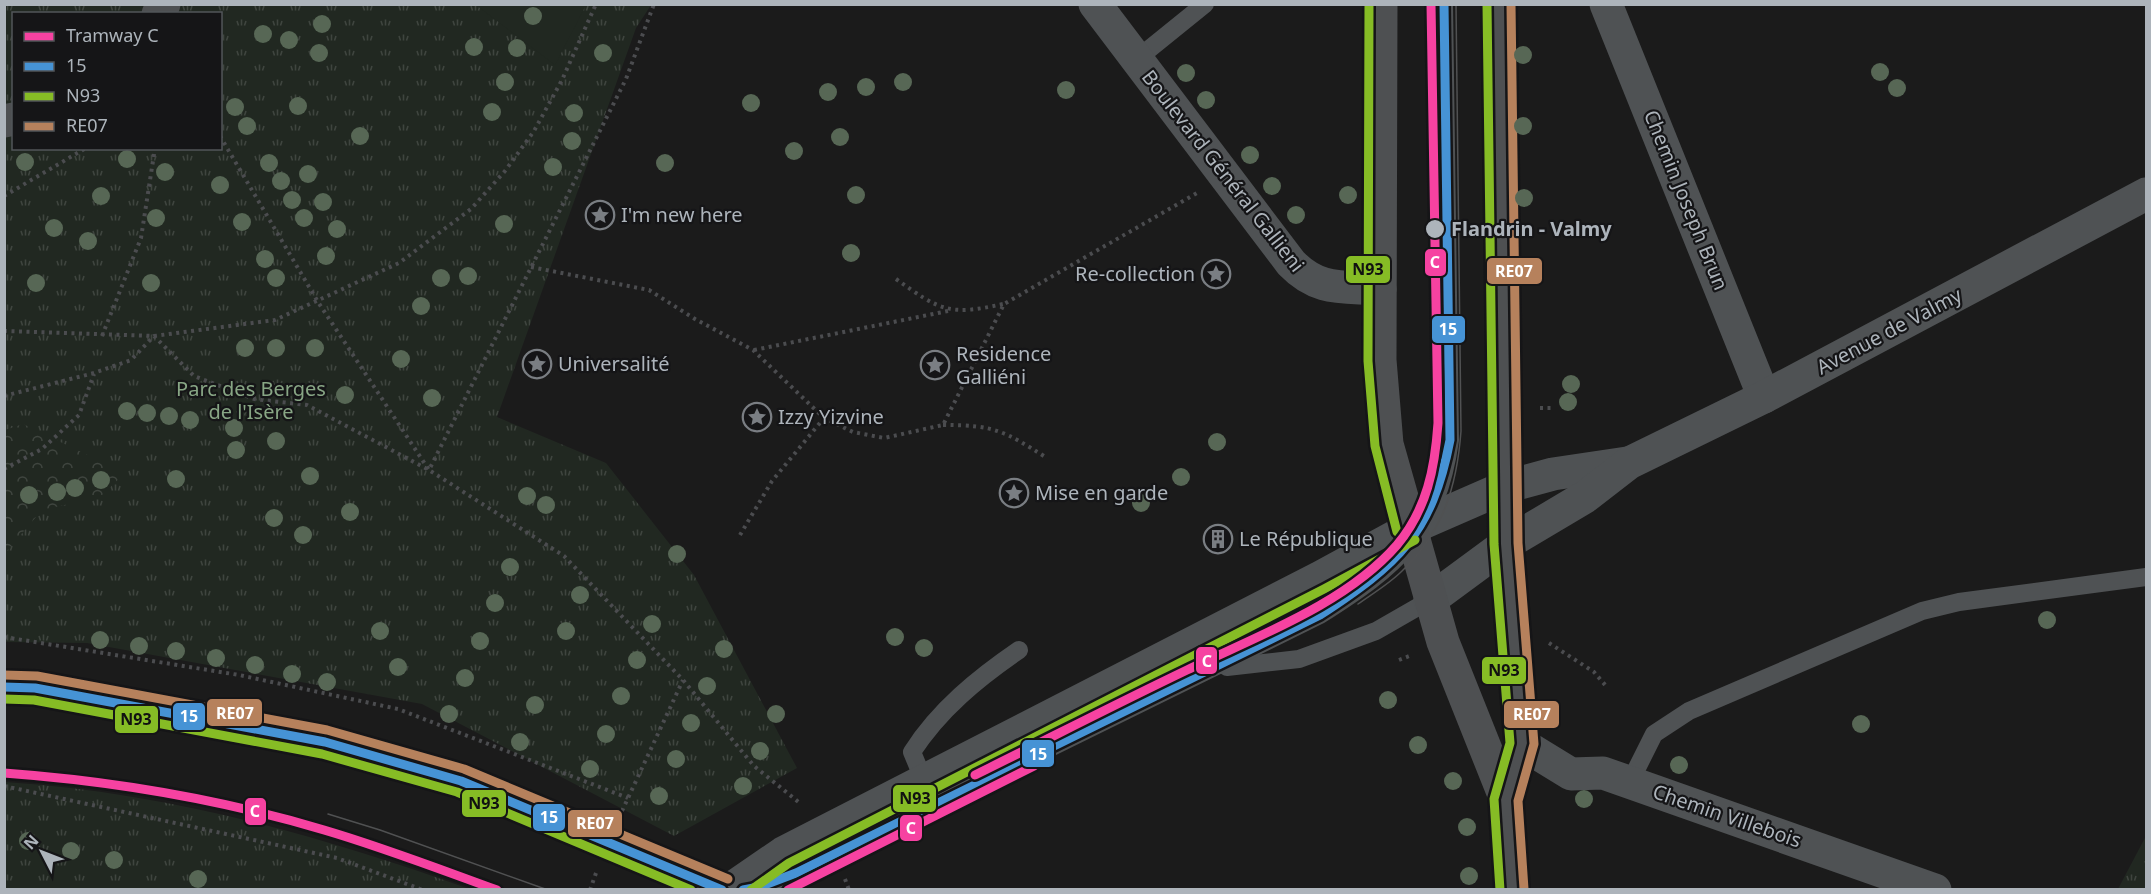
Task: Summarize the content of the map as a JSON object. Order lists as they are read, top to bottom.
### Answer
{
  "streets": {
    "street": [
      "Boulevard Général Gallieni",
      "Chemin Joseph Brun",
      "Avenue de Valmy",
      "Chemin Villebois"
    ]
  },
  "crossings": [
    ["Chemin Joseph Brun", "Avenue de Valmy"]
  ],
  "parks": ["Parc des Berges de l'Isère"],
  "places": {
    "place": [
      "I'm new here",
      "Re-collection",
      "Universalité",
      "Residence Galliéni",
      "Izzy Yizvine",
      "Mise en garde"
    ],
    "other": ["Flandrin - Valmy"],
    "building": ["Le République"]
  },
  "lines": [
    "tram line C",
    "transit line 15",
    "transit line N93",
    "transit line RE07"
  ],
  "legend": [
    "Tramway C",
    "15",
    "N93",
    "RE07"
  ],
  "north": "top left"
}
